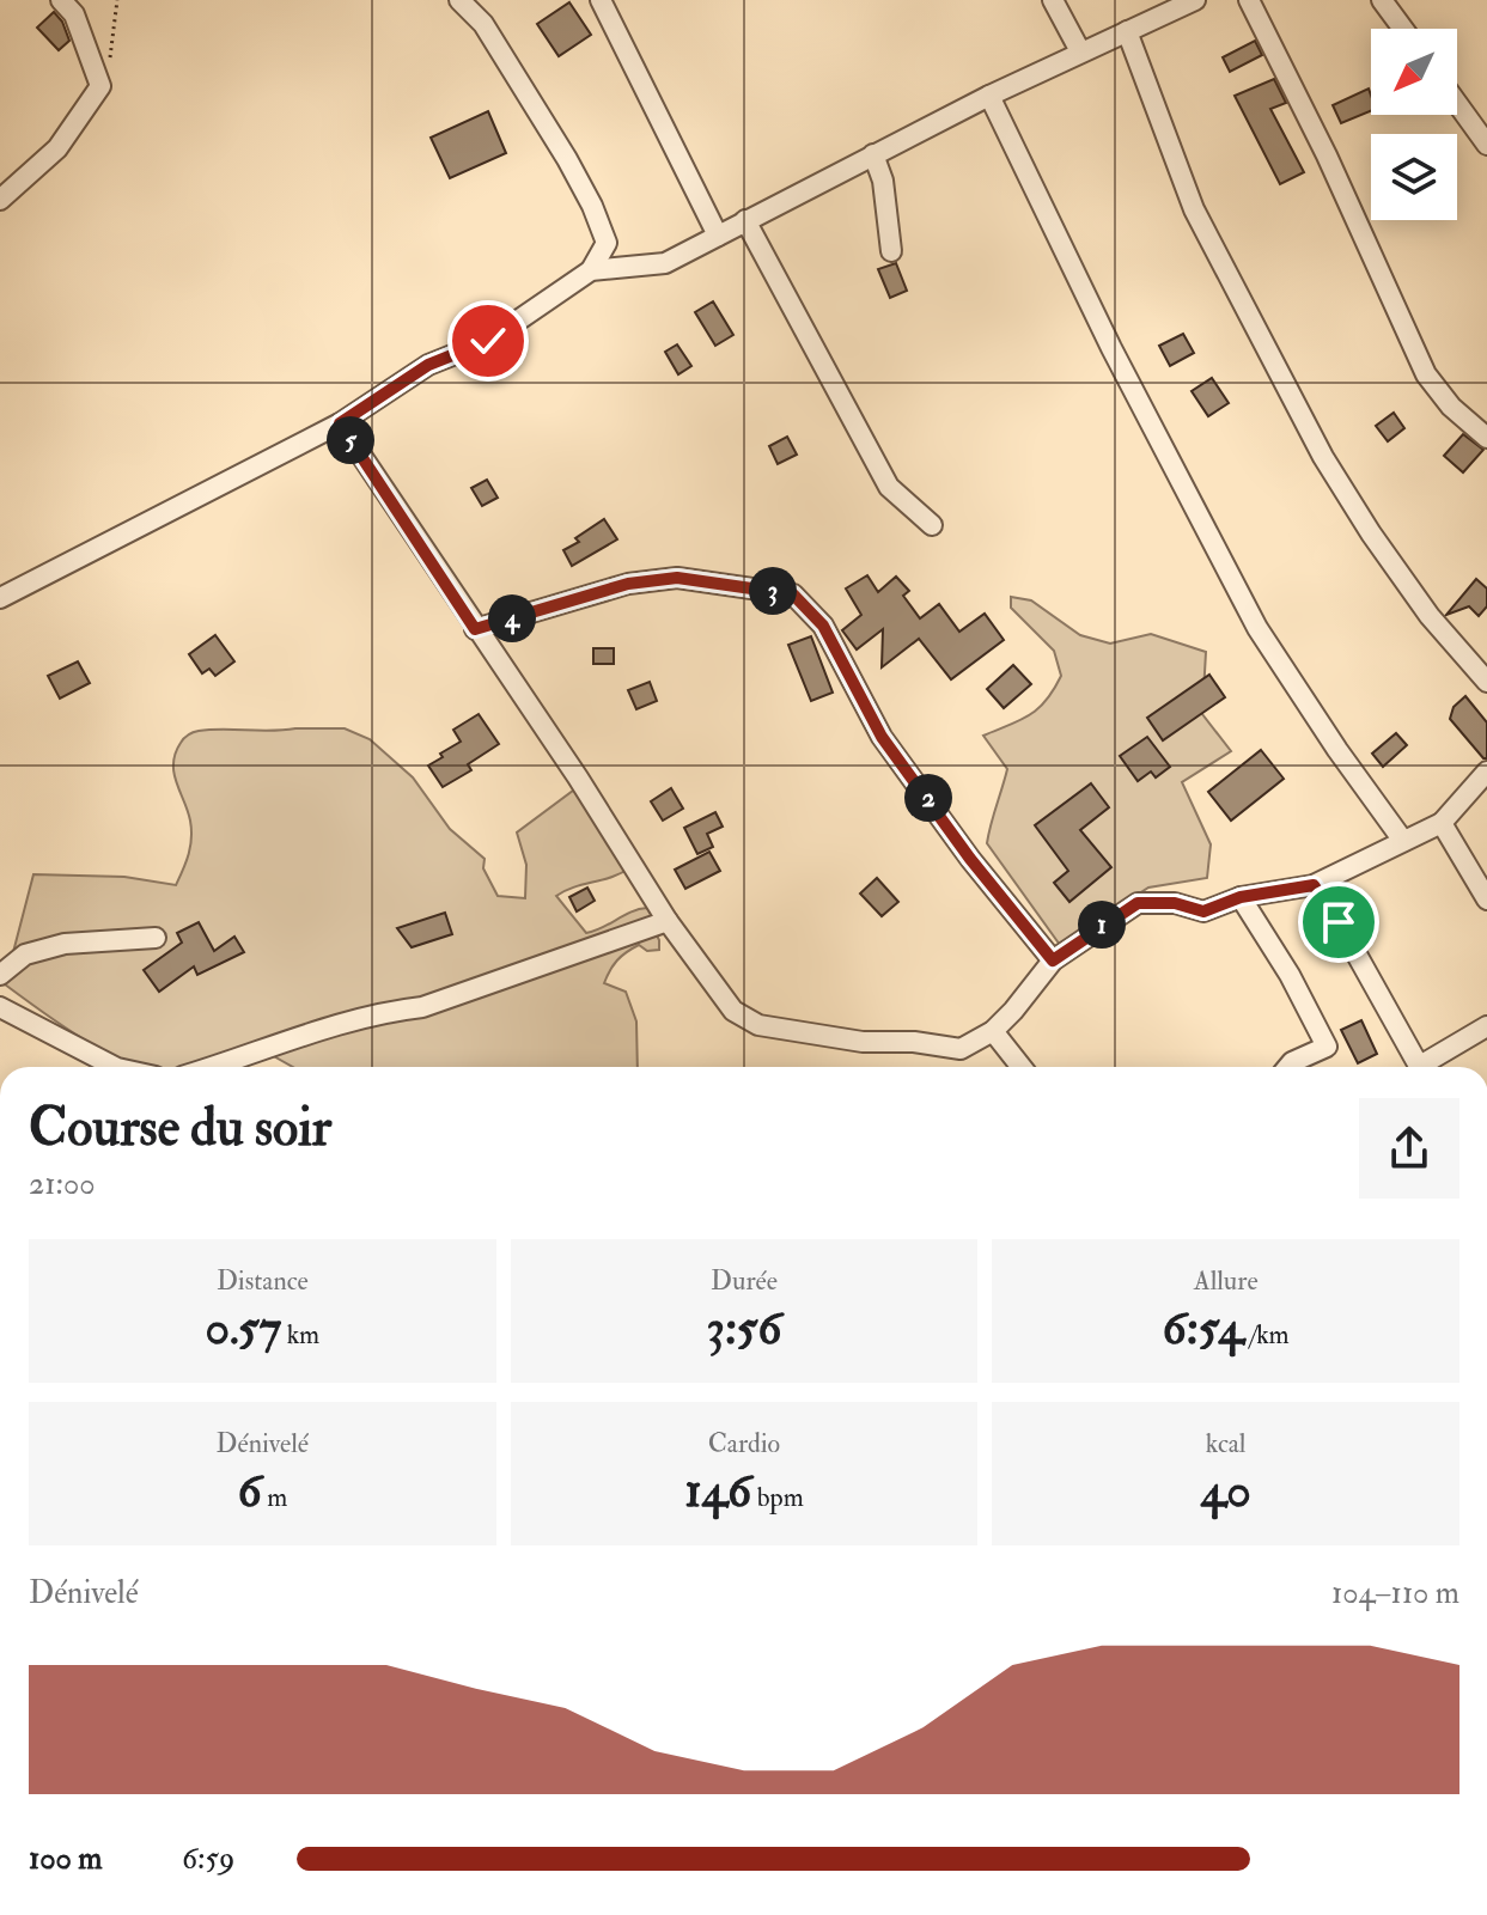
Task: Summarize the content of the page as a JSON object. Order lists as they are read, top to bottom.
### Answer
{
  "north": "bottom left",
  "page": {
    "pins": [
      "5",
      "3",
      "4",
      "2",
      "1"
    ],
    "heading": ["Course du soir", "21:00"],
    "stats": [
      ["Distance", "0.57 km"],
      ["Durée", "3:56"],
      ["Allure", "6:54 /km"],
      ["Dénivelé", "6 m"],
      ["Cardio", "146 bpm"],
      ["kcal", "40"]
    ],
    "chart": ["Dénivelé", "104–110 m"],
    "list": [
      {
        "name": "100 m",
        "note": "6:59"
      }
    ]
  }
}
